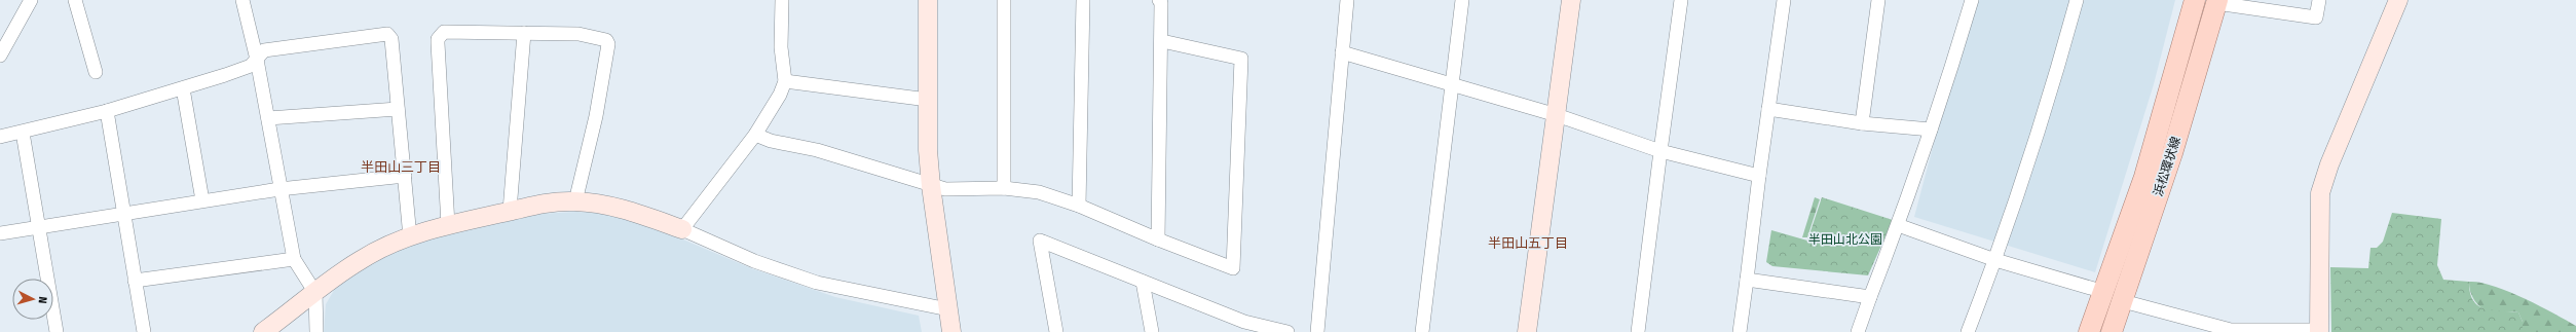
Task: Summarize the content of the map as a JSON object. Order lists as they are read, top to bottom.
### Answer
{
  "streets": {
    "main road": ["浜松環状線"]
  },
  "districts": ["半田山三丁目", "半田山五丁目"],
  "parks": ["半田山北公園"],
  "north": "right"
}
